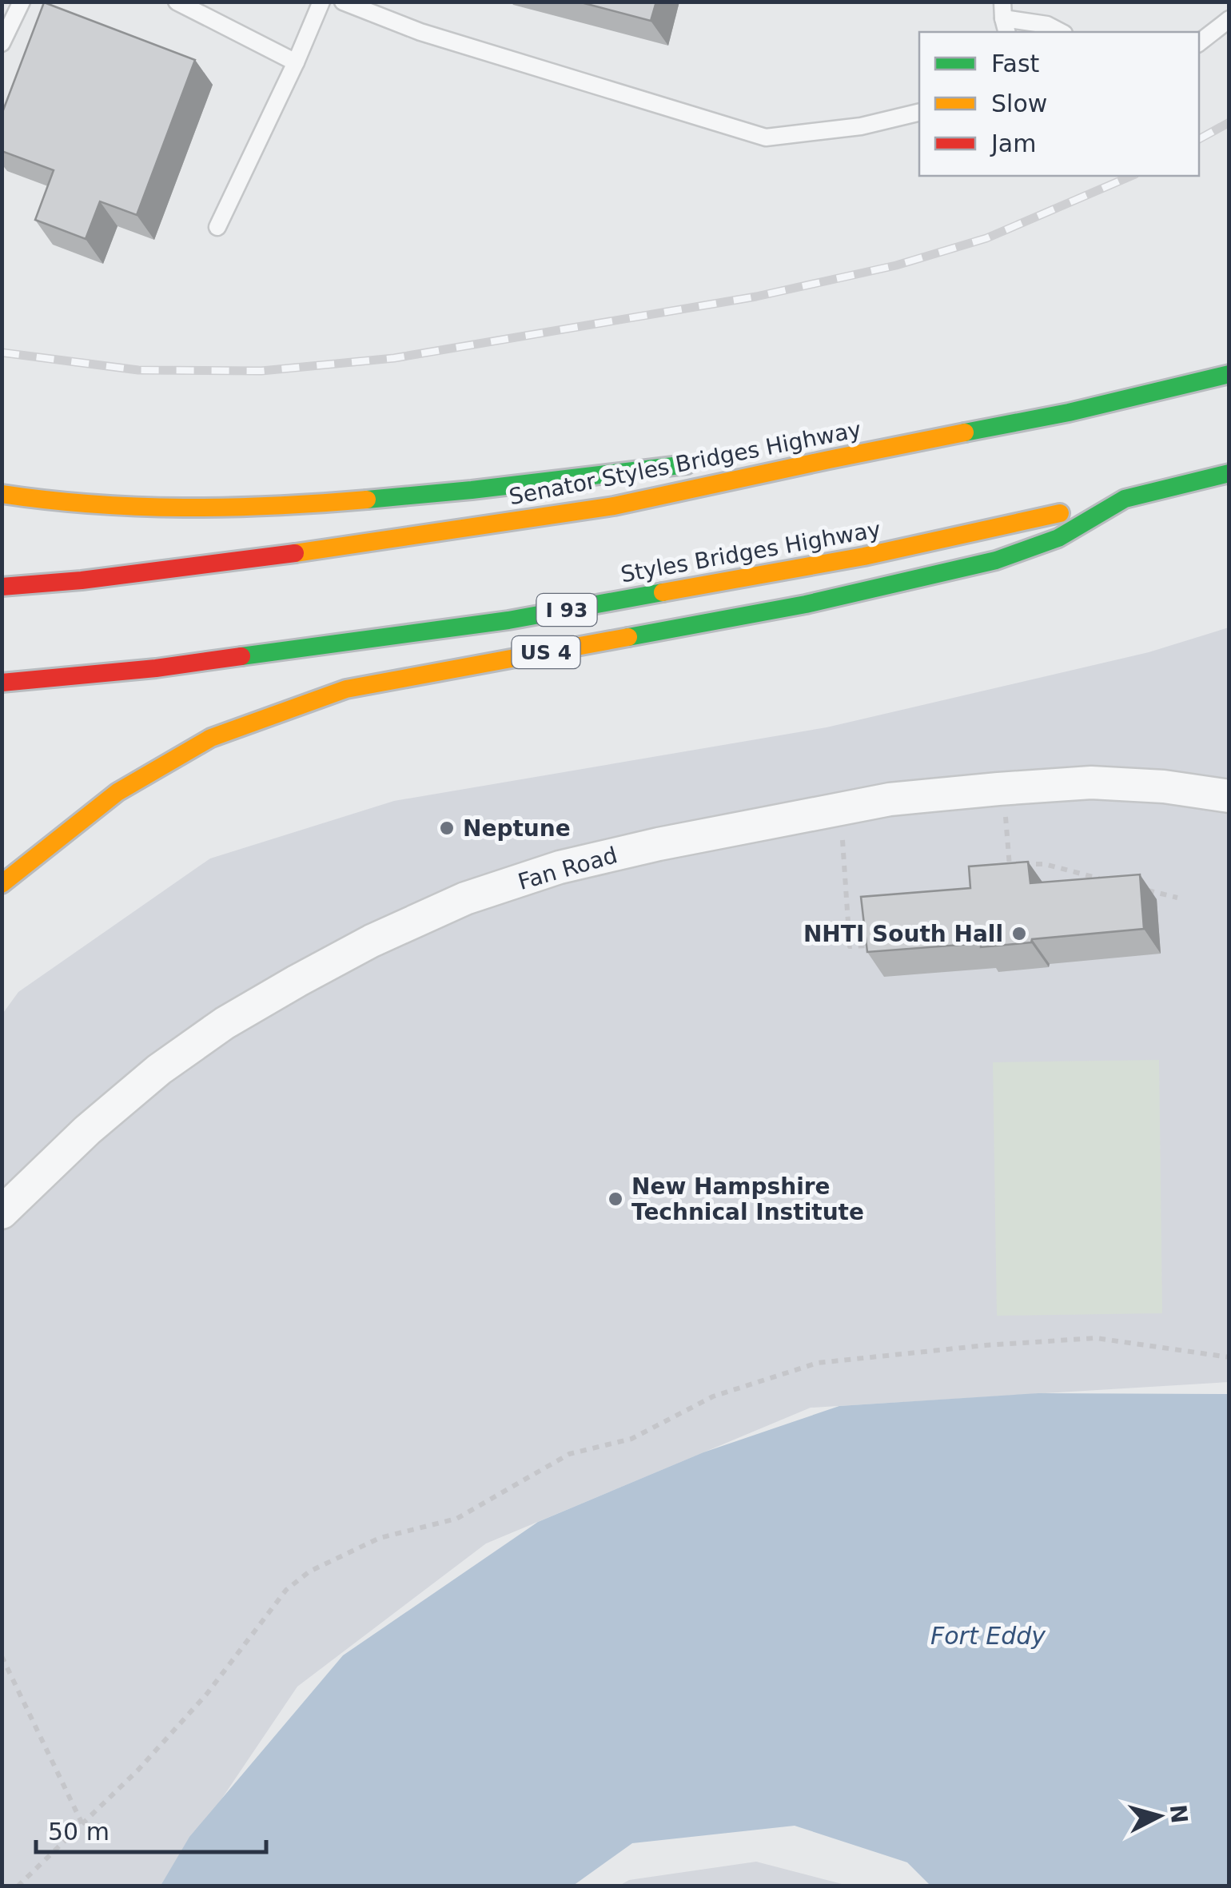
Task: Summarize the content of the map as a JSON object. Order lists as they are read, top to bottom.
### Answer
{
  "streets": {
    "highway": [
      "Senator Styles Bridges Highway",
      "Styles Bridges Highway",
      "I 93",
      "US 4"
    ],
    "street": ["Fan Road"]
  },
  "crossings": [
    ["Styles Bridges Highway", "I 93"],
    ["Styles Bridges Highway", "US 4"],
    ["I 93", "US 4"]
  ],
  "water": ["Fort Eddy"],
  "places": ["Neptune", "NHTI South Hall", "New Hampshire Technical Institute"],
  "legend": ["Fast", "Slow", "Jam"],
  "scale_bar": "50 m",
  "north": "right"
}
